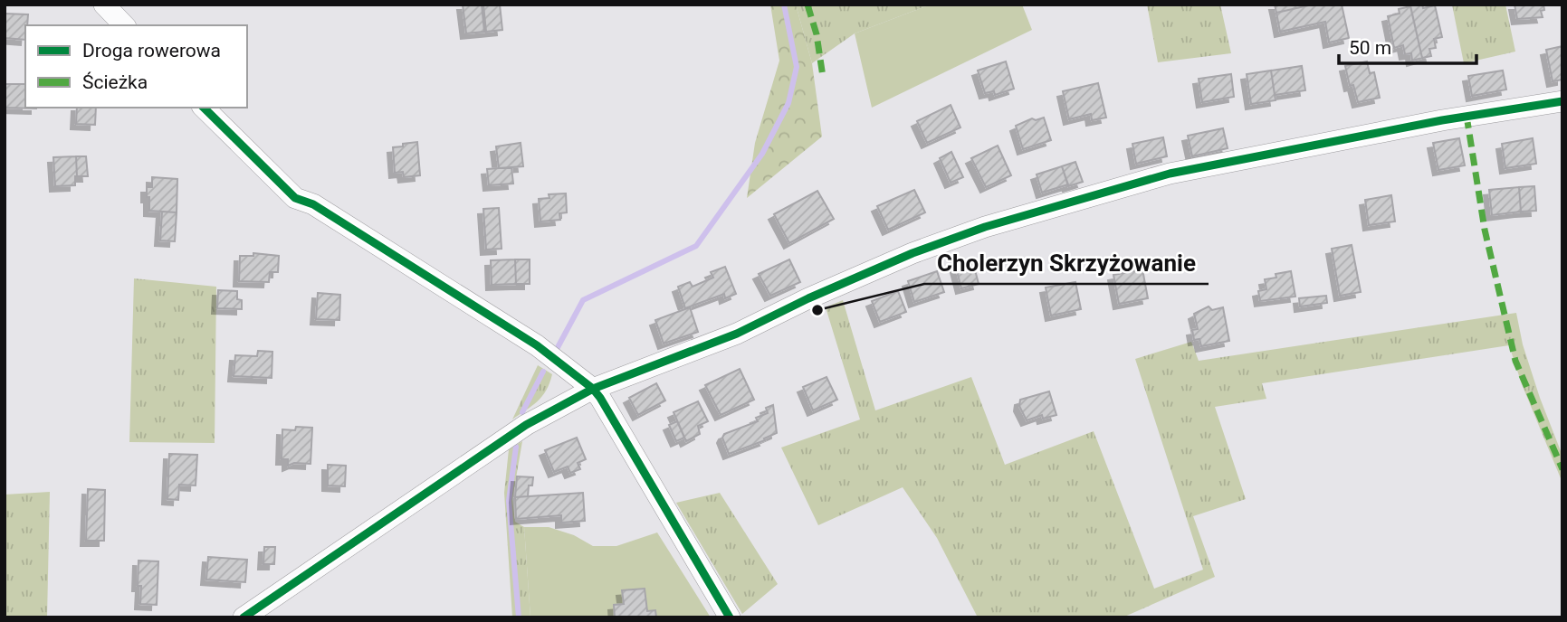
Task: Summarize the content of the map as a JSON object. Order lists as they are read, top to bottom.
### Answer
{
  "places": ["Cholerzyn Skrzyżowanie"],
  "legend": ["Droga rowerowa", "Ścieżka"],
  "scale_bar": "50 m"
}
